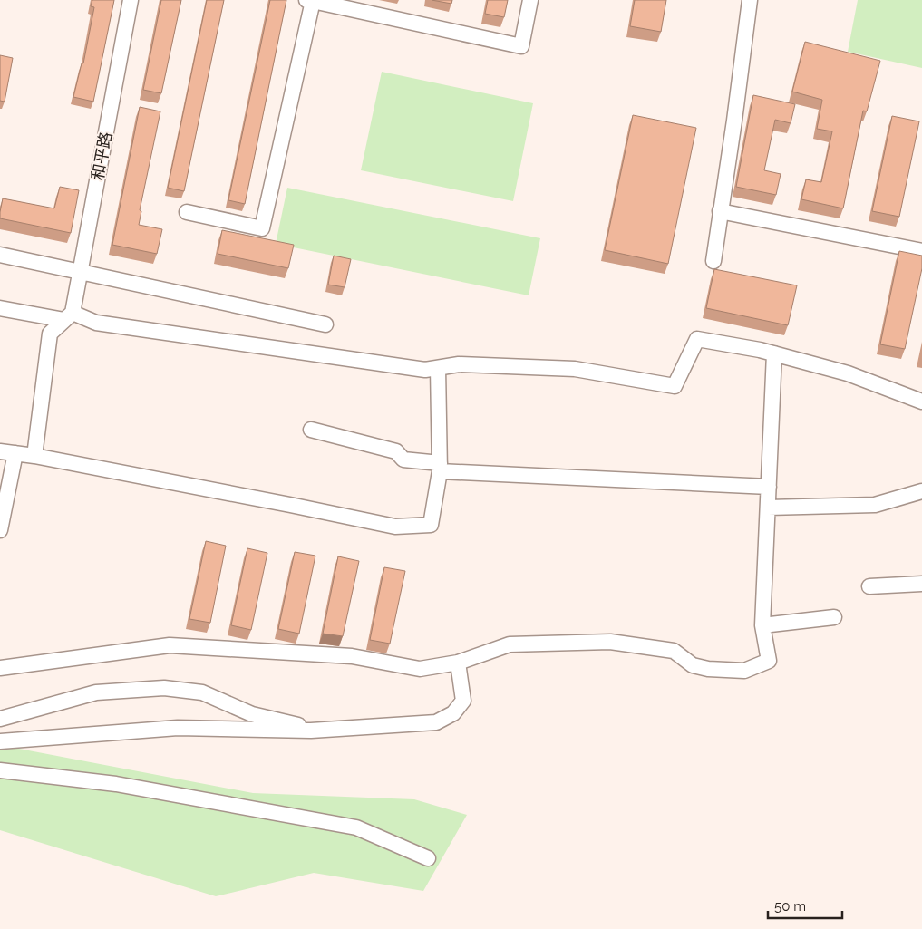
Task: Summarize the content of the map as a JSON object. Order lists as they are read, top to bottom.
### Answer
{
  "streets": {
    "street": ["和平路"]
  },
  "scale_bar": "50 m"
}
